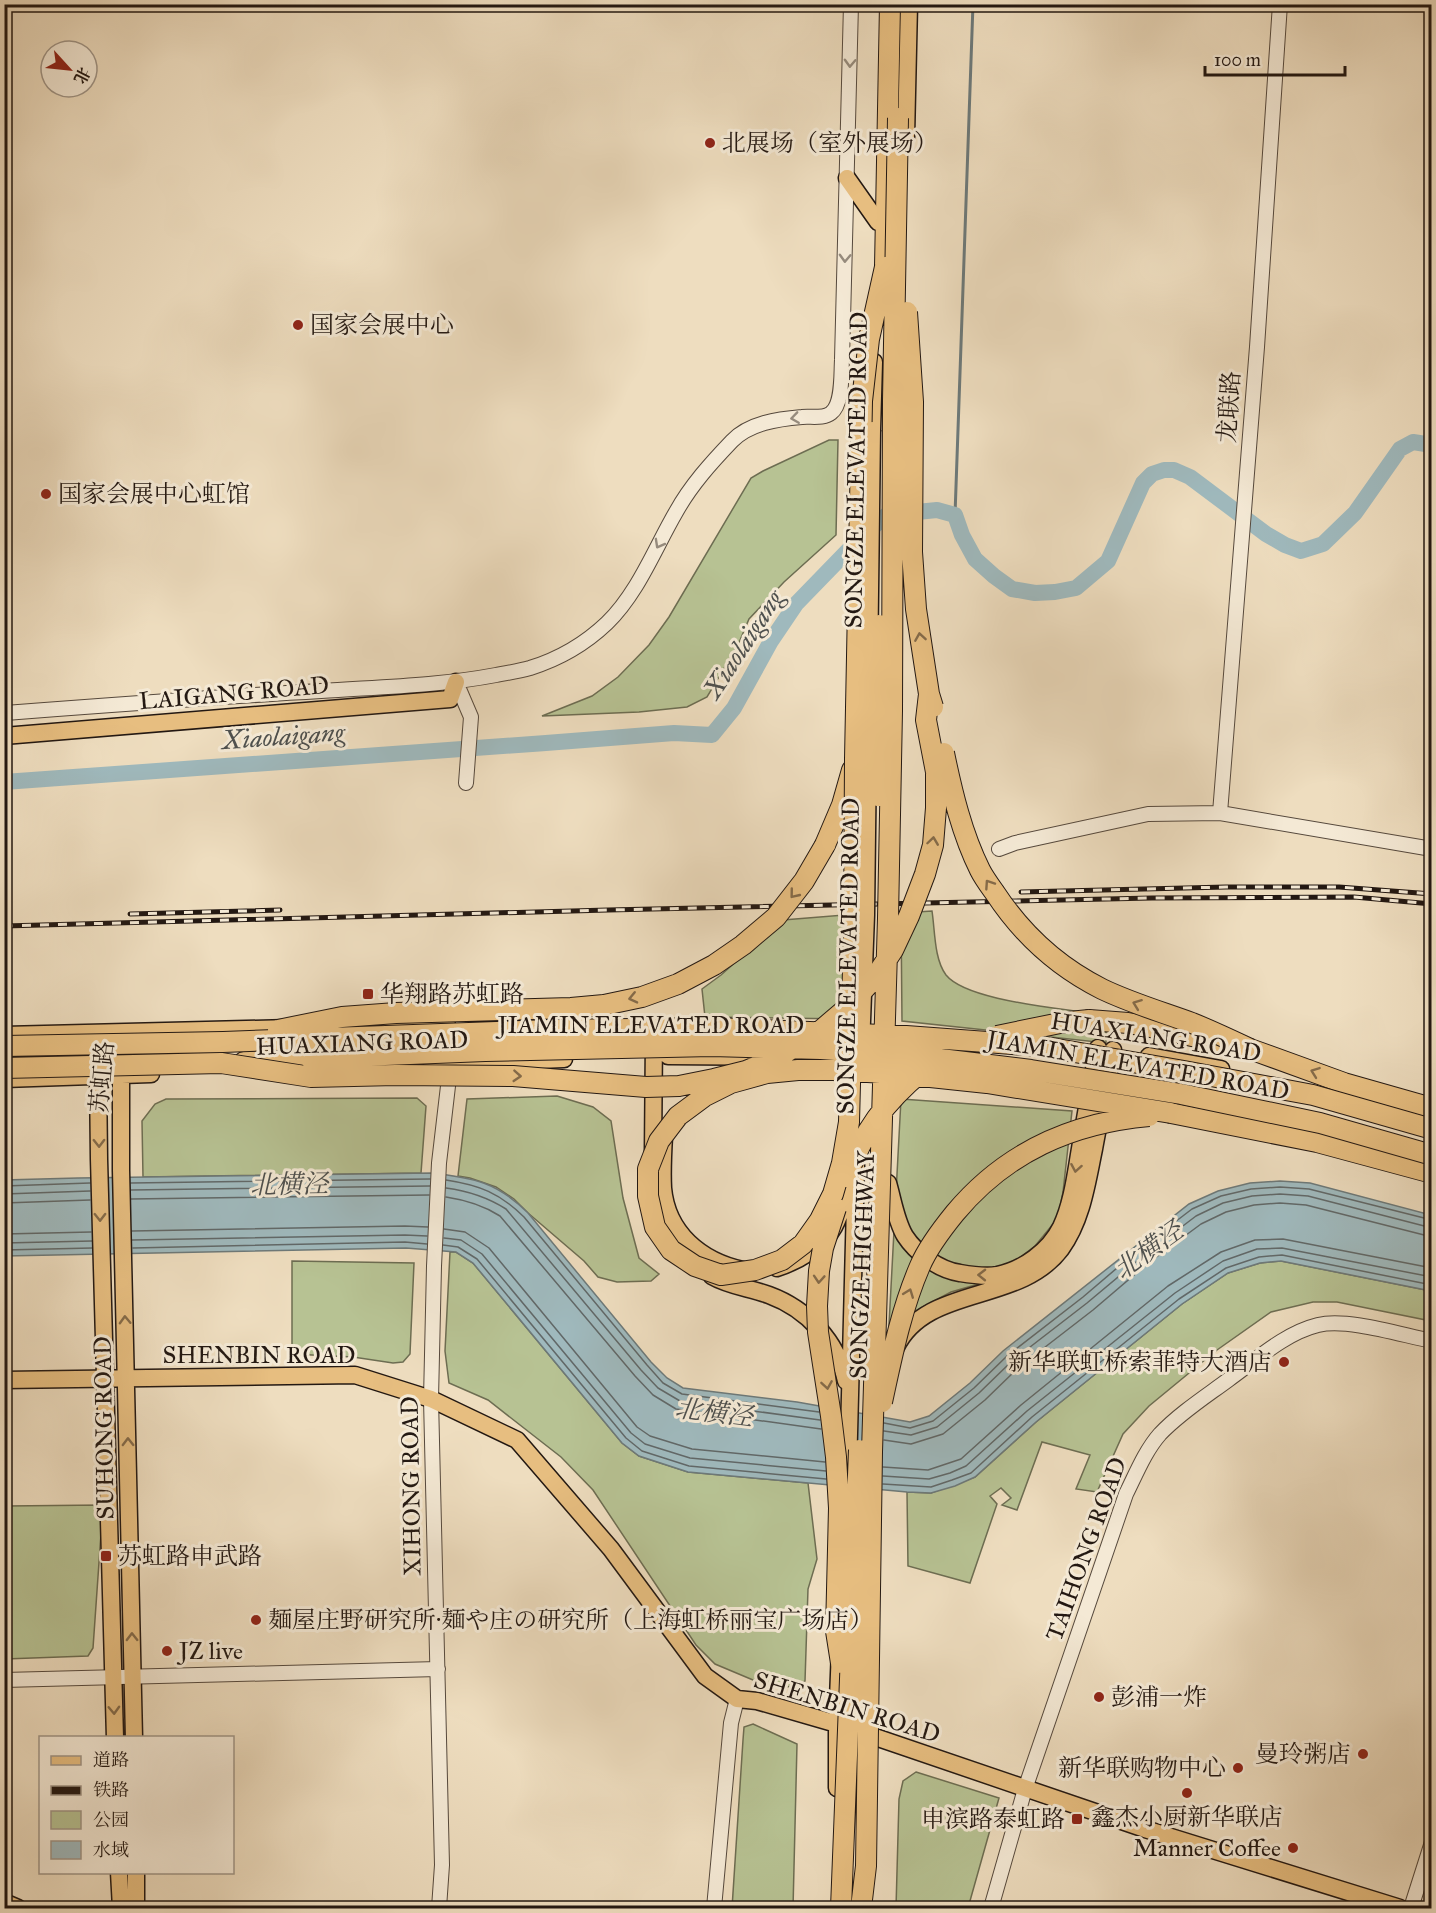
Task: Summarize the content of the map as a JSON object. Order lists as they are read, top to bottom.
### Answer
{
  "streets": {
    "highway": ["SONGZE ELEVATED ROAD", "JIAMIN ELEVATED ROAD"],
    "main road": [
      "LAIGANG ROAD",
      "HUAXIANG ROAD",
      "苏虹路",
      "SONGZE HIGHWAY",
      "SHENBIN ROAD",
      "SUHONG ROAD"
    ],
    "street": ["龙联路", "XIHONG ROAD", "TAIHONG ROAD"]
  },
  "crossings": [
    ["SONGZE ELEVATED ROAD", "SONGZE HIGHWAY"],
    ["HUAXIANG ROAD", "苏虹路"],
    ["HUAXIANG ROAD", "XIHONG ROAD"],
    ["苏虹路", "SUHONG ROAD"],
    ["SONGZE HIGHWAY", "SHENBIN ROAD"],
    ["SHENBIN ROAD", "SUHONG ROAD"],
    ["SHENBIN ROAD", "XIHONG ROAD"],
    ["SHENBIN ROAD", "TAIHONG ROAD"]
  ],
  "water": ["Xiaolaigang", "北横泾"],
  "places": {
    "other": [
      "北展场（室外展场）",
      "国家会展中心",
      "国家会展中心虹馆",
      "新华联虹桥索菲特大酒店",
      "麺屋庄野研究所·麺や庄の研究所（上海虹桥丽宝广场店）",
      "JZ live",
      "彭浦一炸",
      "曼玲粥店",
      "新华联购物中心",
      "鑫杰小厨新华联店",
      "Manner Coffee"
    ],
    "transit": ["华翔路苏虹路", "苏虹路申武路", "申滨路泰虹路"]
  },
  "legend": [
    "道路",
    "铁路",
    "公园",
    "水域"
  ],
  "scale_bar": "100 m",
  "north": "bottom right"
}
